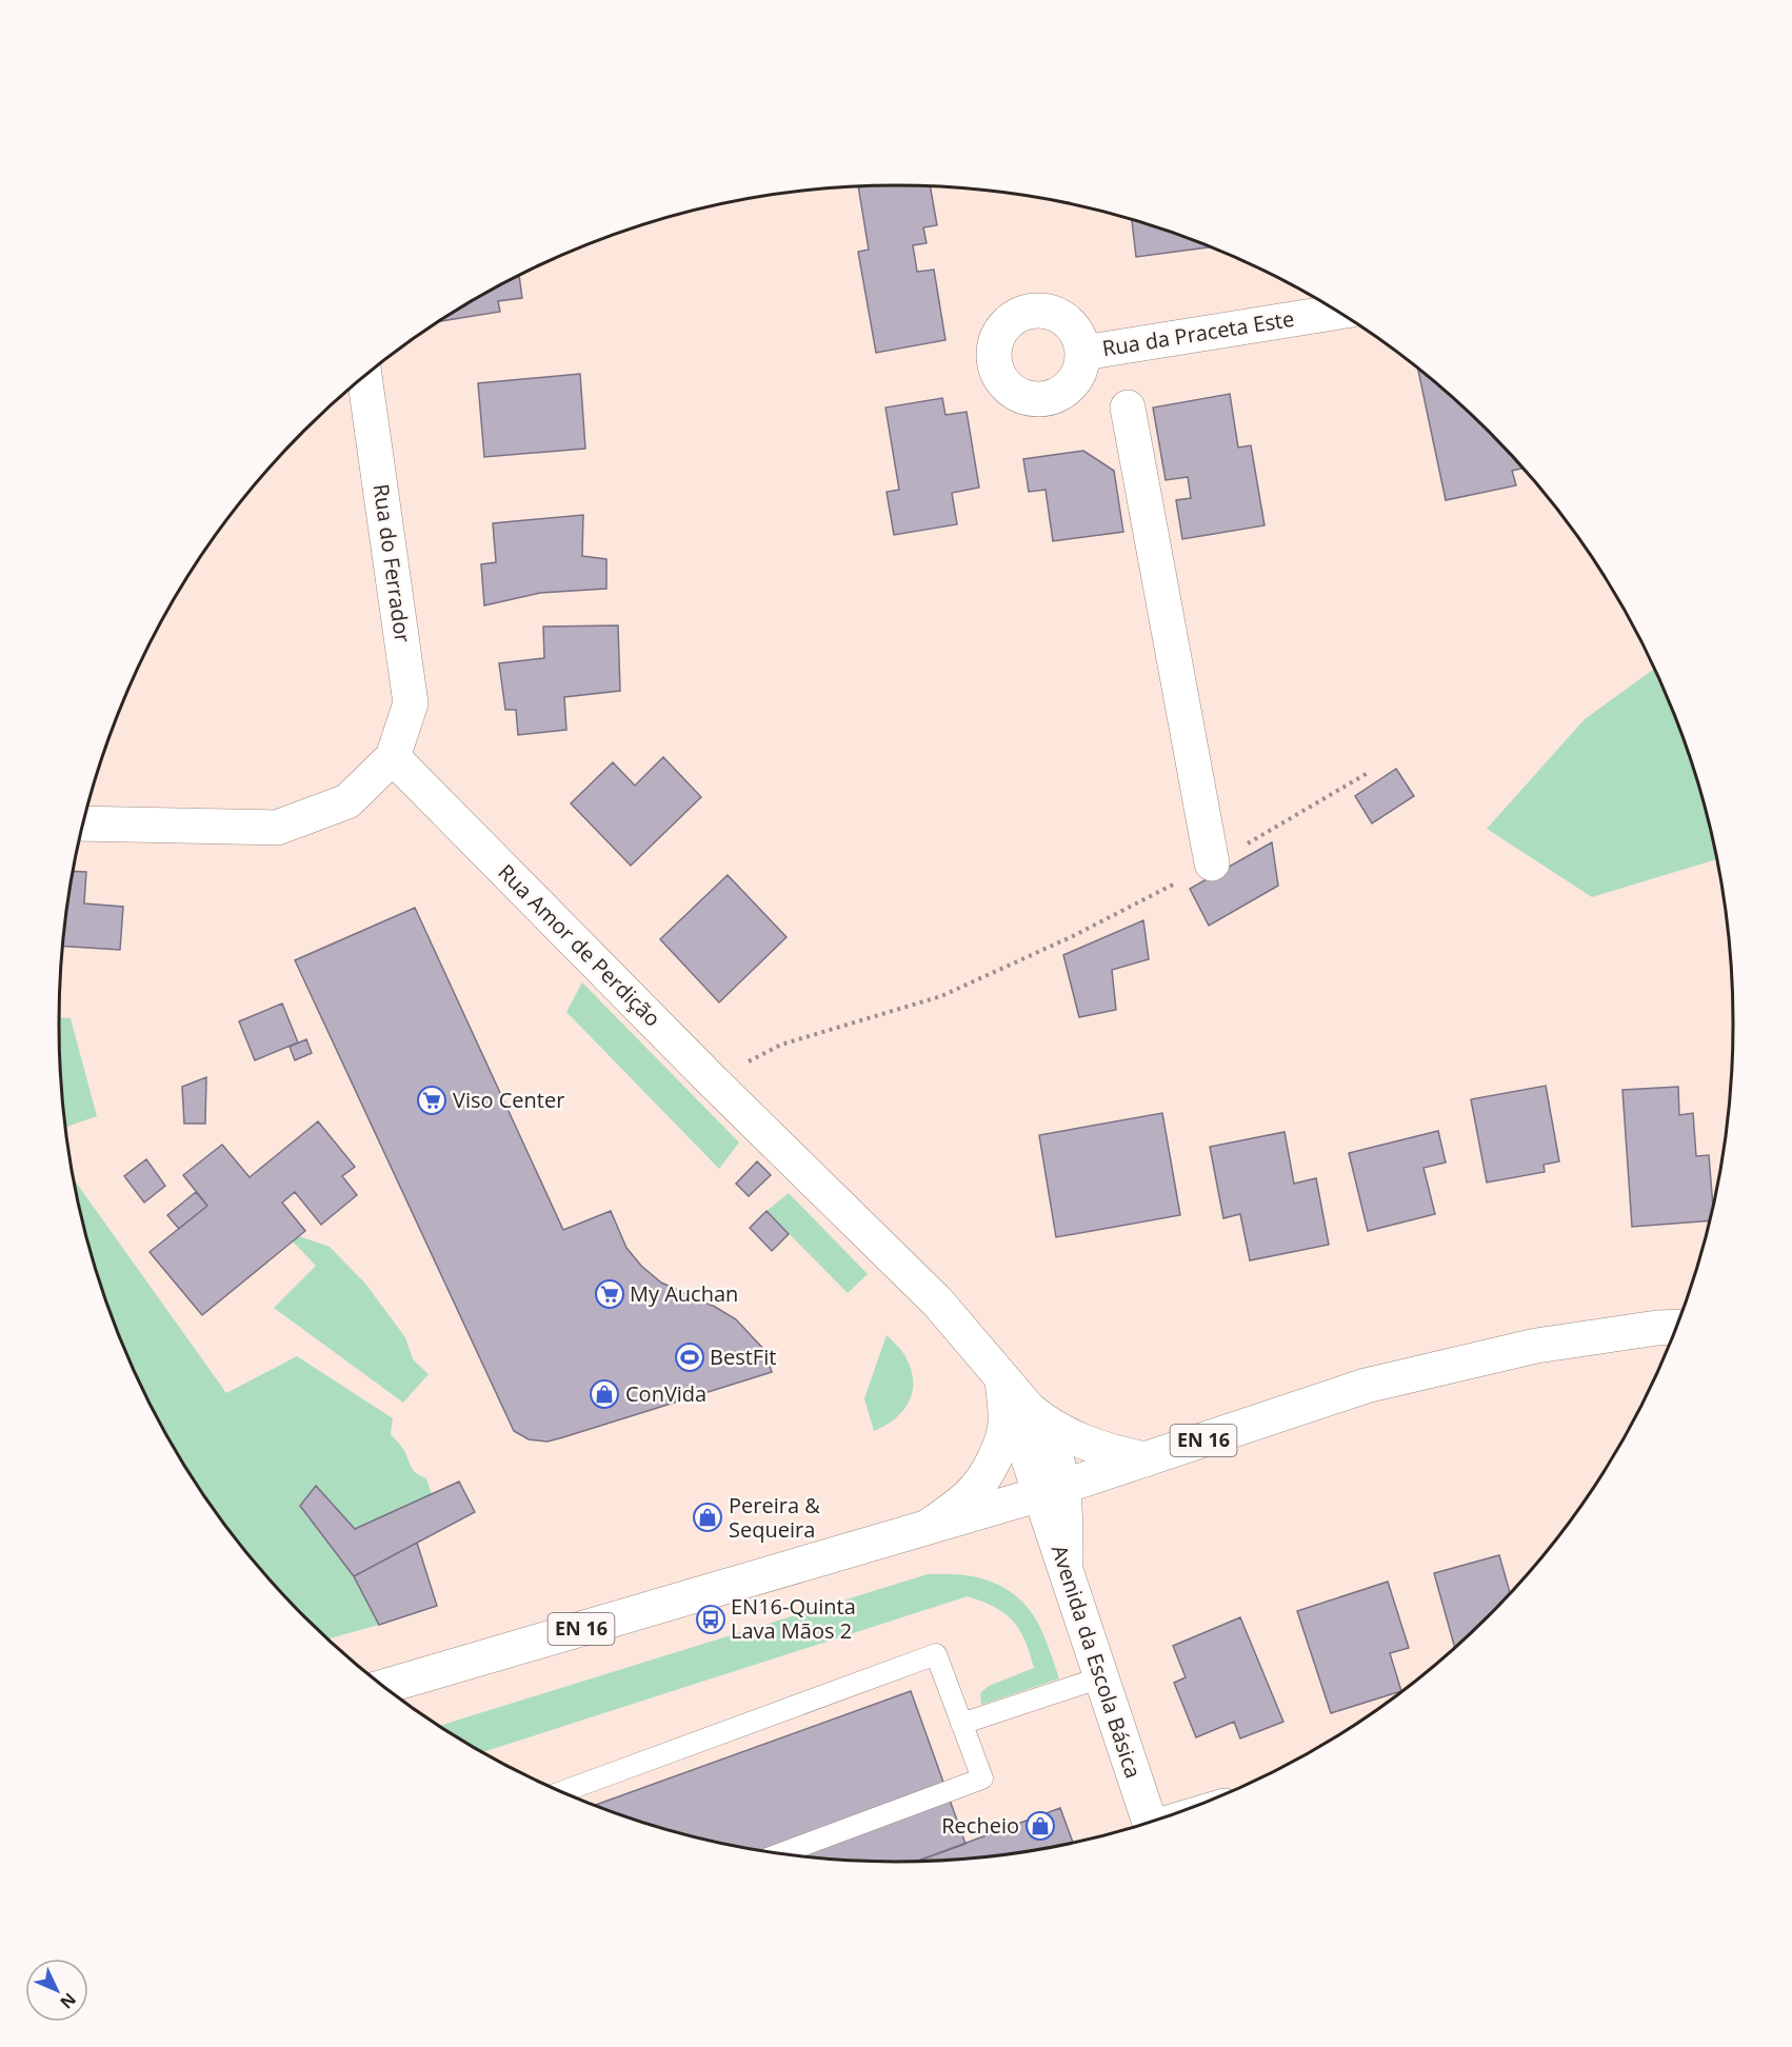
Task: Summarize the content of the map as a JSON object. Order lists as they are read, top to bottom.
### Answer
{
  "streets": {
    "street": [
      "Rua da Praceta Este",
      "Rua do Ferrador",
      "Rua Amor de Perdição",
      "EN 16",
      "Avenida da Escola Básica"
    ]
  },
  "crossings": [
    ["Rua do Ferrador", "Rua Amor de Perdição"],
    ["Rua Amor de Perdição", "EN 16"],
    ["Rua Amor de Perdição", "Avenida da Escola Básica"],
    ["EN 16", "Avenida da Escola Básica"]
  ],
  "places": {
    "supermarket": ["Viso Center", "My Auchan"],
    "sports": ["BestFit"],
    "shop": ["ConVida", "Pereira & Sequeira", "Recheio"],
    "bus stop": ["EN16-Quinta Lava Mãos 2"]
  },
  "north": "bottom right"
}
